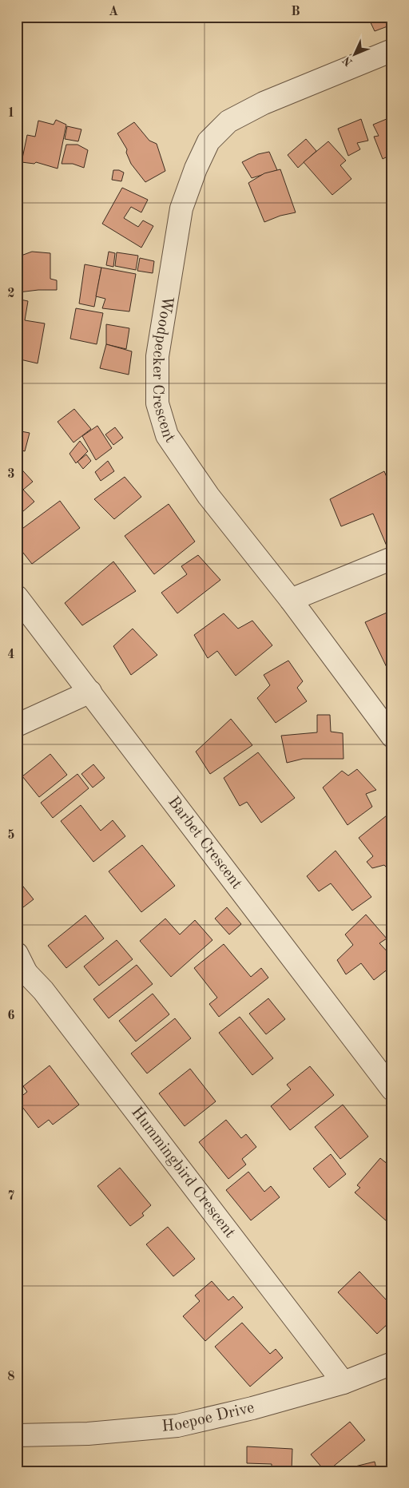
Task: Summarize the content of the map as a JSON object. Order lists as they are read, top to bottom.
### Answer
{
  "streets": {
    "street": [
      "Woodpecker Crescent",
      "Barbet Crescent",
      "Hummingbird Crescent",
      "Hoepoe Drive"
    ]
  },
  "crossings": [
    ["Hummingbird Crescent", "Hoepoe Drive"]
  ],
  "north": "bottom left",
  "grid": {
    "columns": ["A", "B"],
    "rows": [
      "1",
      "2",
      "3",
      "4",
      "5",
      "6",
      "7",
      "8"
    ]
  }
}
